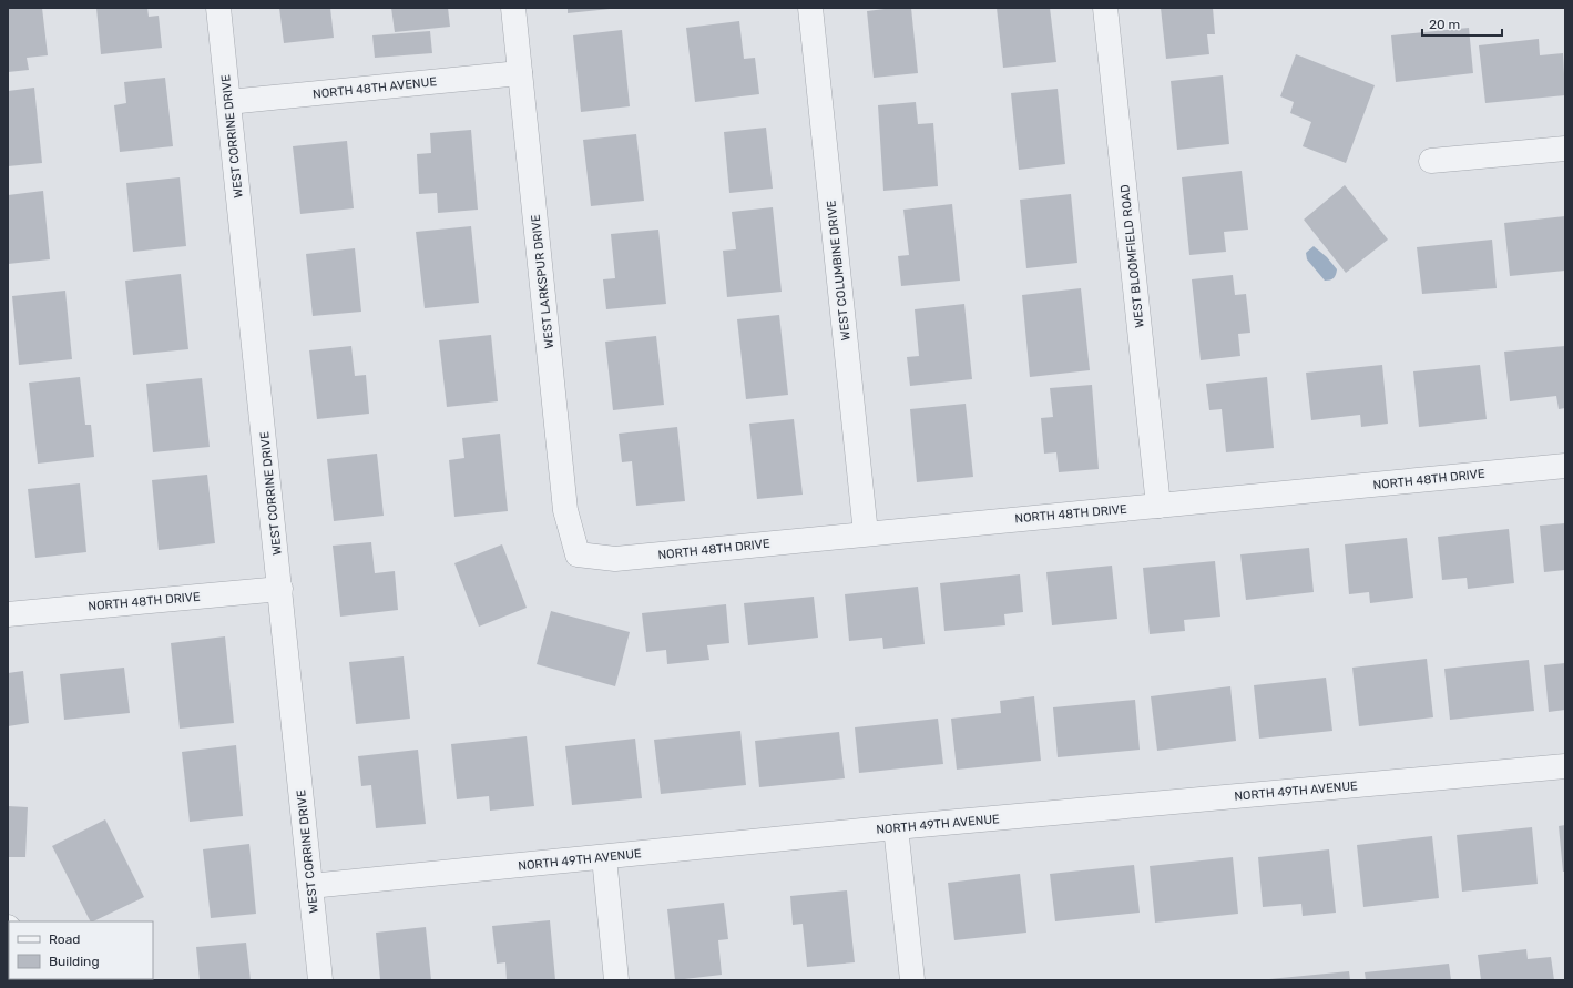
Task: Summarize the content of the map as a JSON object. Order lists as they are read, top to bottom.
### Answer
{
  "streets": {
    "street": [
      "NORTH 48TH AVENUE",
      "WEST CORRINE DRIVE",
      "WEST BLOOMFIELD ROAD",
      "WEST COLUMBINE DRIVE",
      "WEST LARKSPUR DRIVE",
      "NORTH 48TH DRIVE",
      "NORTH 49TH AVENUE"
    ]
  },
  "crossings": [
    ["NORTH 48TH AVENUE", "WEST CORRINE DRIVE"],
    ["NORTH 48TH AVENUE", "WEST LARKSPUR DRIVE"],
    ["WEST CORRINE DRIVE", "NORTH 48TH DRIVE"],
    ["WEST CORRINE DRIVE", "NORTH 49TH AVENUE"],
    ["WEST BLOOMFIELD ROAD", "NORTH 48TH DRIVE"],
    ["WEST COLUMBINE DRIVE", "NORTH 48TH DRIVE"],
    ["WEST LARKSPUR DRIVE", "NORTH 48TH DRIVE"]
  ],
  "legend": ["Road", "Building"],
  "scale_bar": "20 m"
}
